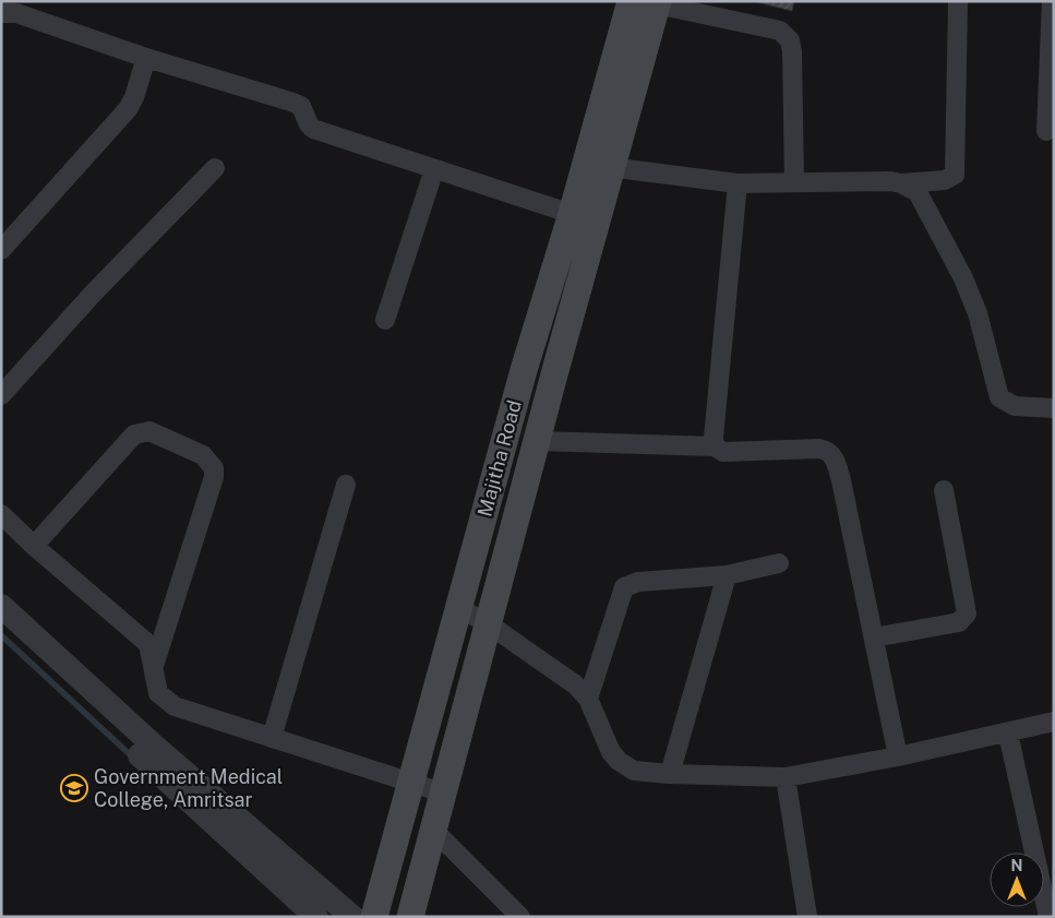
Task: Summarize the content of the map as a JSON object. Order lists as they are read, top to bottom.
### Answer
{
  "streets": {
    "main road": ["Majitha Road"]
  },
  "places": {
    "school or university": ["Government Medical College, Amritsar"]
  },
  "north": "top"
}
